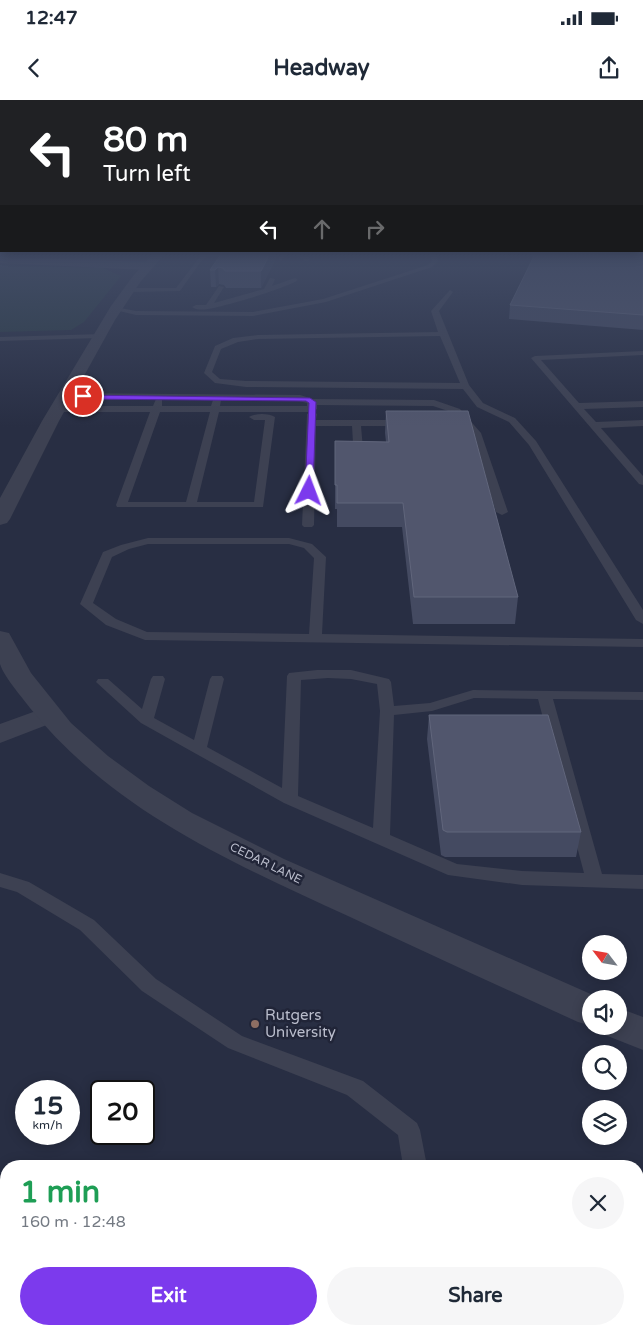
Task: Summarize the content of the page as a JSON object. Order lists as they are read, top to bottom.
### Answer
{
  "streets": {
    "street": ["CEDAR LANE"]
  },
  "places": ["Rutgers University"],
  "north": "top left",
  "page": {
    "status": "12:47",
    "header": "Headway",
    "turn": ["80 m", "Turn left"],
    "speed": "15 km/h",
    "limit": "20",
    "heading": ["1 min", "160 m · 12:48"],
    "buttons": ["Exit", "Share"]
  }
}
